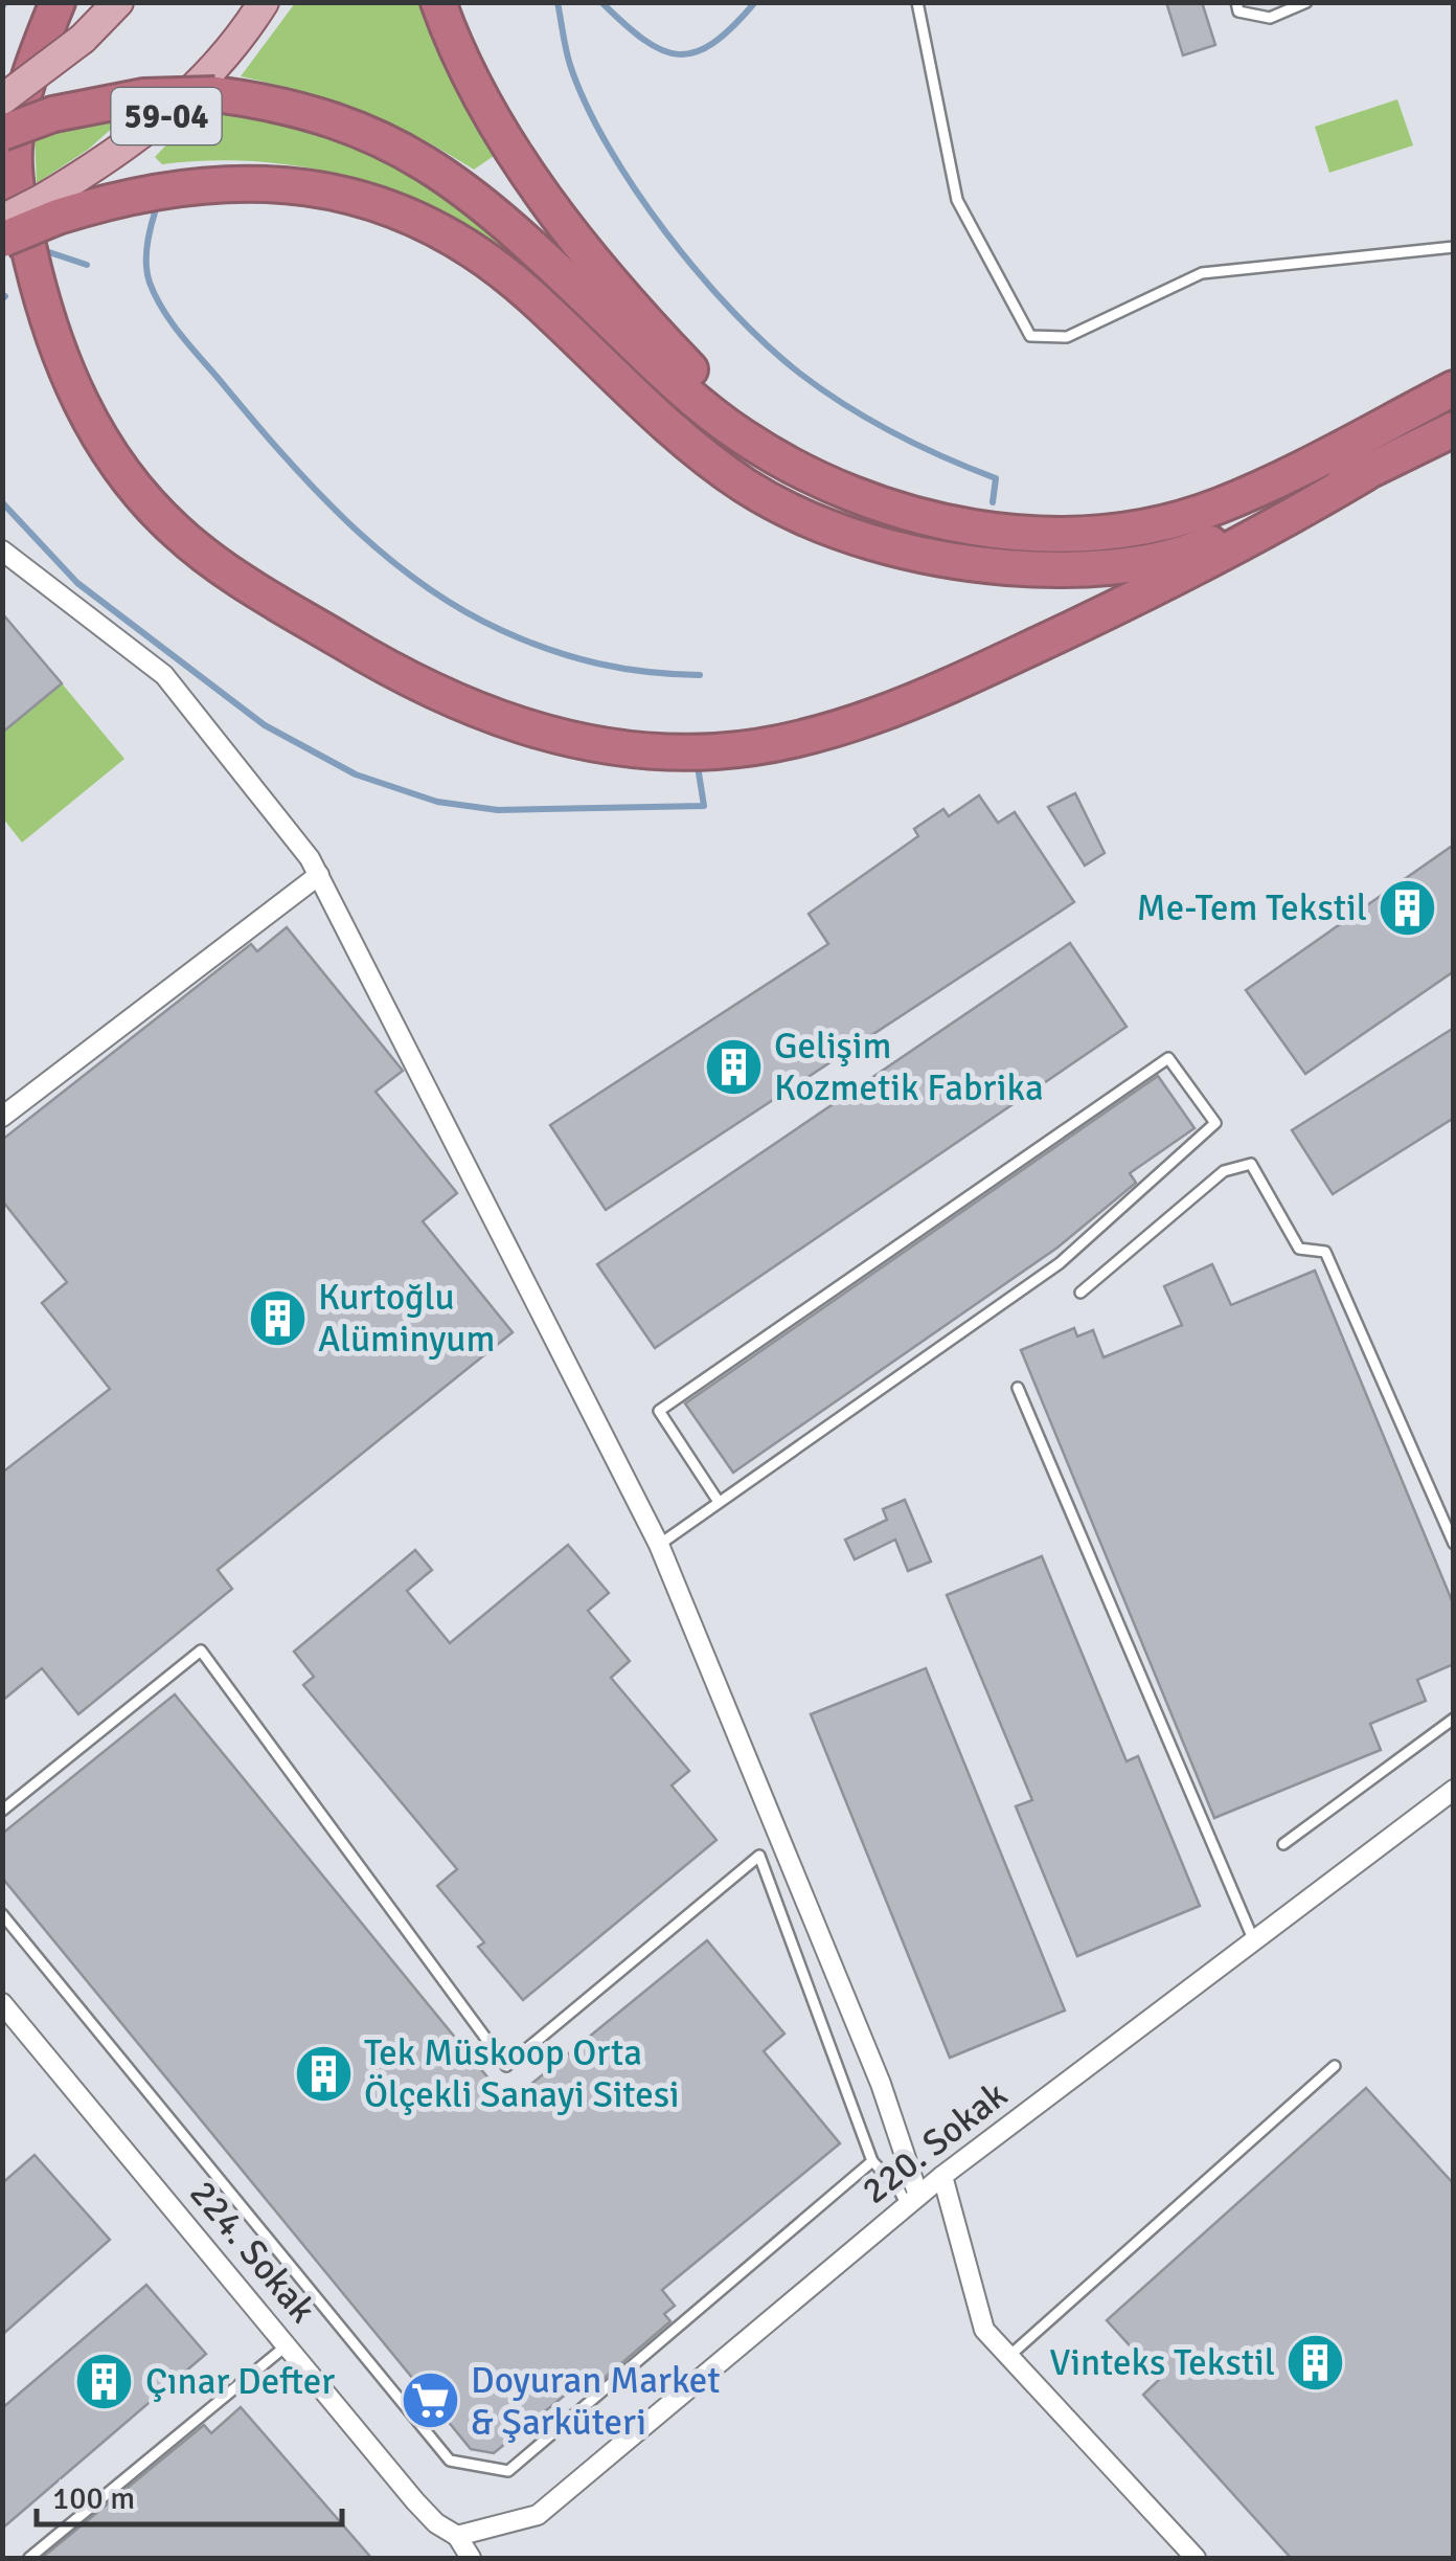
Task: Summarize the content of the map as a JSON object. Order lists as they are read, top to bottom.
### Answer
{
  "streets": {
    "main road": ["59-04"],
    "street": ["220. Sokak", "224. Sokak"]
  },
  "crossings": [
    ["220. Sokak", "224. Sokak"]
  ],
  "places": {
    "building": [
      "Me-Tem Tekstil",
      "Gelişim Kozmetik Fabrika",
      "Kurtoğlu Alüminyum",
      "Tek Müskoop Orta Ölçekli Sanayi Sitesi",
      "Vinteks Tekstil",
      "Çınar Defter"
    ],
    "supermarket": ["Doyuran Market & Şarküteri"]
  },
  "scale_bar": "100 m"
}
